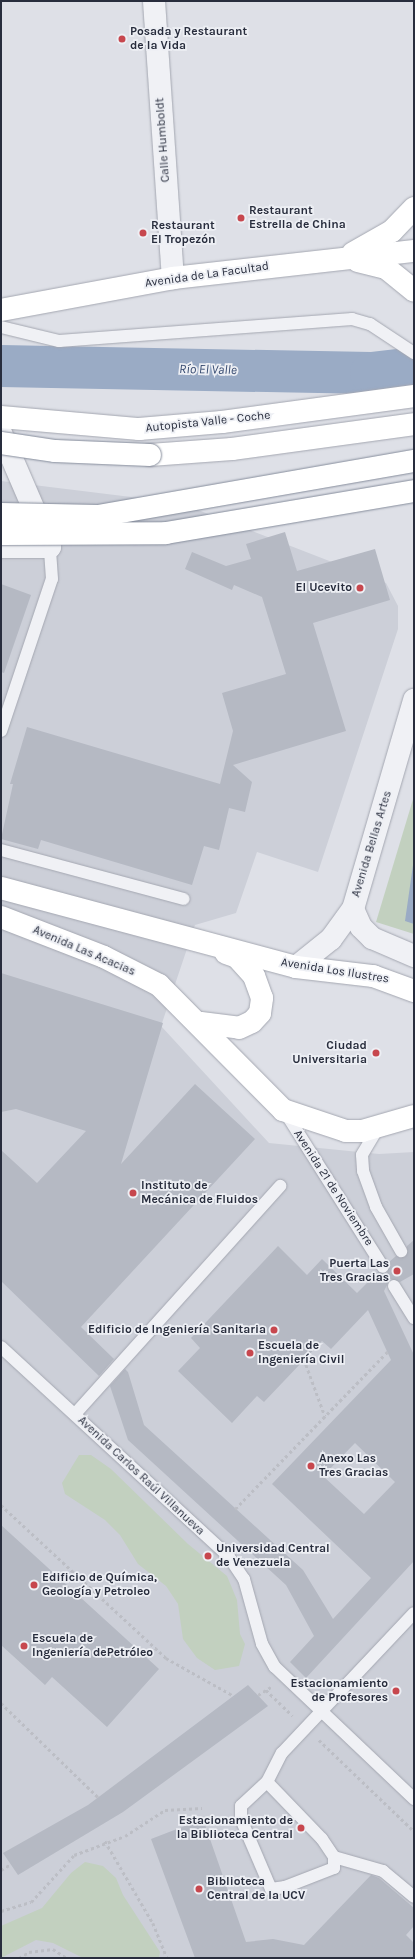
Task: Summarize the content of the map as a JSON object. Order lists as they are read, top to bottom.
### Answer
{
  "streets": {
    "main road": [
      "Avenida de La Facultad",
      "Autopista Valle - Coche",
      "Avenida Las Acacias",
      "Avenida Los Ilustres"
    ],
    "street": ["Calle Humboldt", "Avenida Bellas Artes"],
    "lane": ["Avenida 21 de Noviembre", "Avenida Carlos Raúl Villanueva"]
  },
  "crossings": [
    ["Calle Humboldt", "Avenida de La Facultad"],
    ["Avenida Bellas Artes", "Avenida Los Ilustres"]
  ],
  "water": ["Río El Valle"],
  "places": [
    "Posada y Restaurant de la Vida",
    "Restaurant Estrella de China",
    "Restaurant El Tropezón",
    "El Ucevito",
    "Ciudad Universitaria",
    "Instituto de Mecánica de Fluidos",
    "Puerta Las Tres Gracias",
    "Edificio de Ingeniería Sanitaria",
    "Escuela de Ingeniería Civil",
    "Anexo Las Tres Gracias",
    "Universidad Central de Venezuela",
    "Edificio de Química, Geología y Petroleo",
    "Escuela de Ingeniería dePetróleo",
    "Estacionamiento de Profesores",
    "Estacionamiento de la Biblioteca Central",
    "Biblioteca Central de la UCV"
  ]
}
